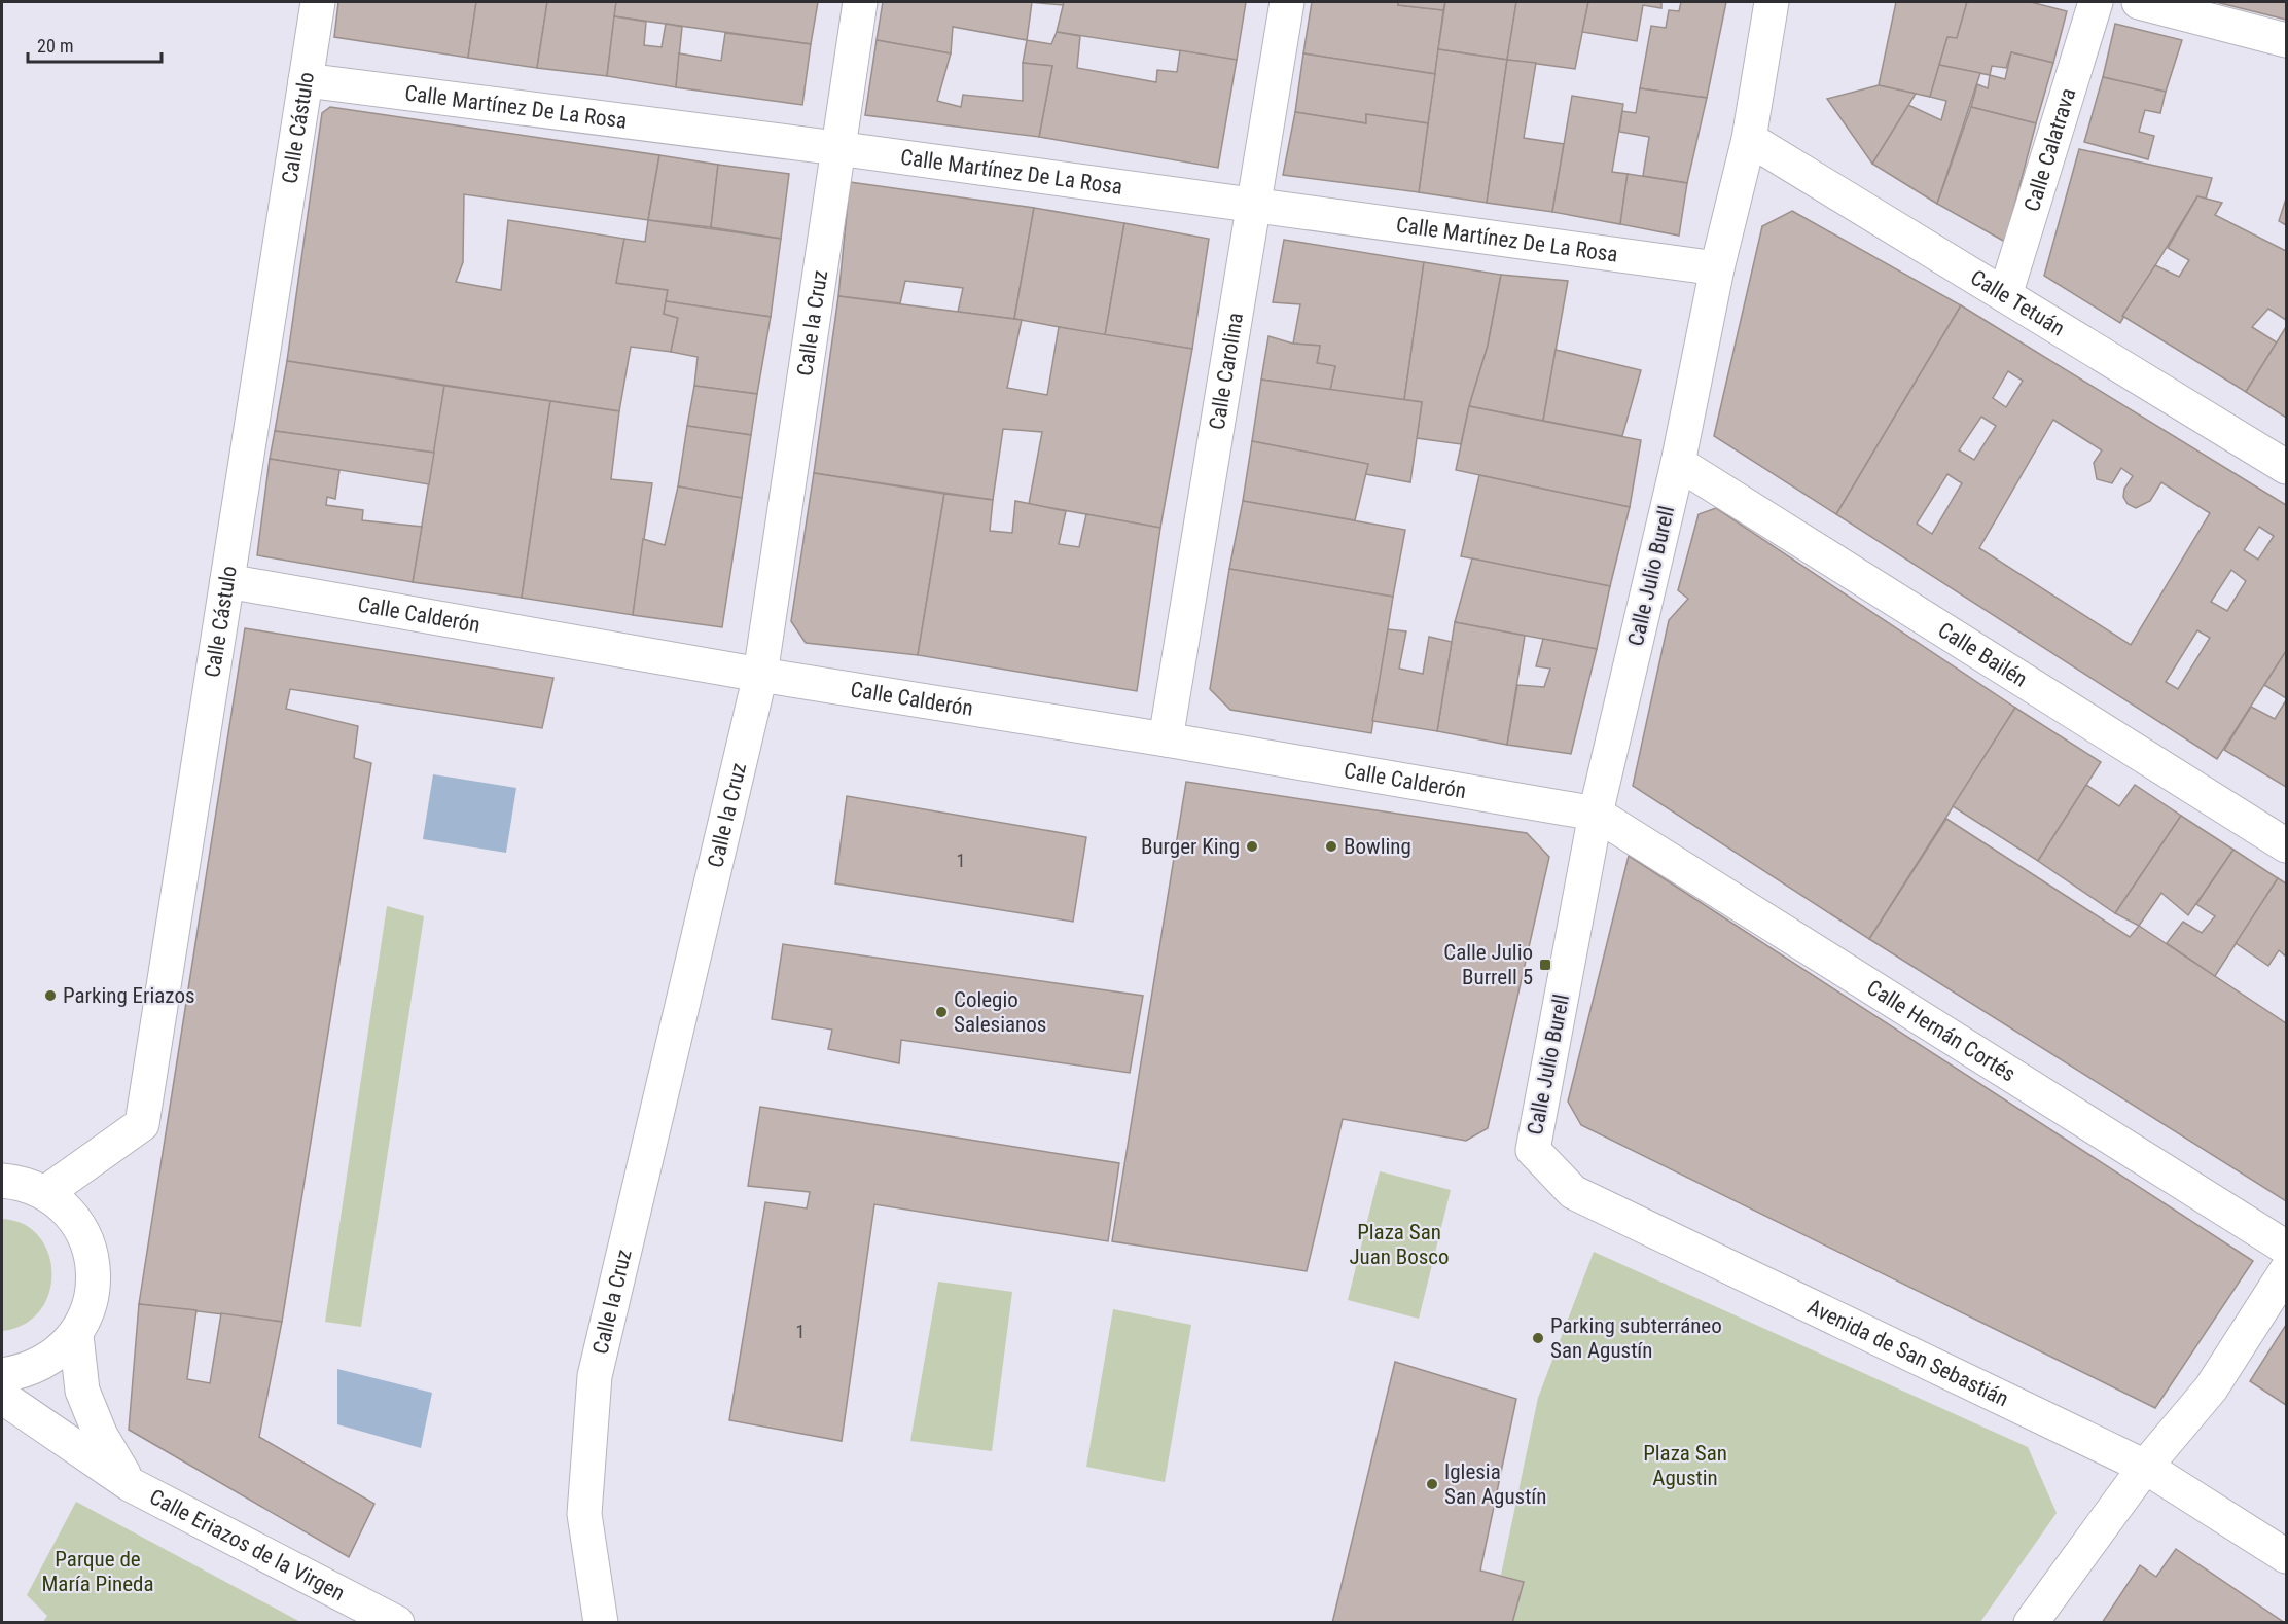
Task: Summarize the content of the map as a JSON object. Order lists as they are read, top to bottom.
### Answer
{
  "streets": {
    "street": [
      "Calle Martínez De La Rosa",
      "Calle Cástulo",
      "Calle Calatrava",
      "Calle Tetuán",
      "Calle la Cruz",
      "Calle Carolina",
      "Calle Julio Burell",
      "Calle Calderón",
      "Calle Bailén",
      "Calle Hernán Cortés",
      "Avenida de San Sebastián",
      "Calle Eriazos de la Virgen"
    ]
  },
  "crossings": [
    ["Calle Martínez De La Rosa", "Calle Cástulo"],
    ["Calle Martínez De La Rosa", "Calle la Cruz"],
    ["Calle Martínez De La Rosa", "Calle Carolina"],
    ["Calle Martínez De La Rosa", "Calle Julio Burell"],
    ["Calle Cástulo", "Calle Calderón"],
    ["Calle Calatrava", "Calle Tetuán"],
    ["Calle Tetuán", "Calle Julio Burell"],
    ["Calle la Cruz", "Calle Calderón"],
    ["Calle Carolina", "Calle Calderón"],
    ["Calle Julio Burell", "Calle Calderón"],
    ["Calle Julio Burell", "Calle Bailén"],
    ["Calle Julio Burell", "Calle Hernán Cortés"],
    ["Calle Julio Burell", "Avenida de San Sebastián"],
    ["Calle Calderón", "Calle Hernán Cortés"]
  ],
  "parks": ["Plaza San Juan Bosco", "Plaza San Agustin", "Parque de María Pineda"],
  "places": {
    "other": [
      "Burger King",
      "Bowling",
      "Parking Eriazos",
      "Colegio Salesianos",
      "Parking subterráneo San Agustín",
      "Iglesia San Agustín"
    ],
    "transit": ["Calle Julio Burrell 5"]
  },
  "house_numbers": ["1", "1"],
  "scale_bar": "20 m"
}
